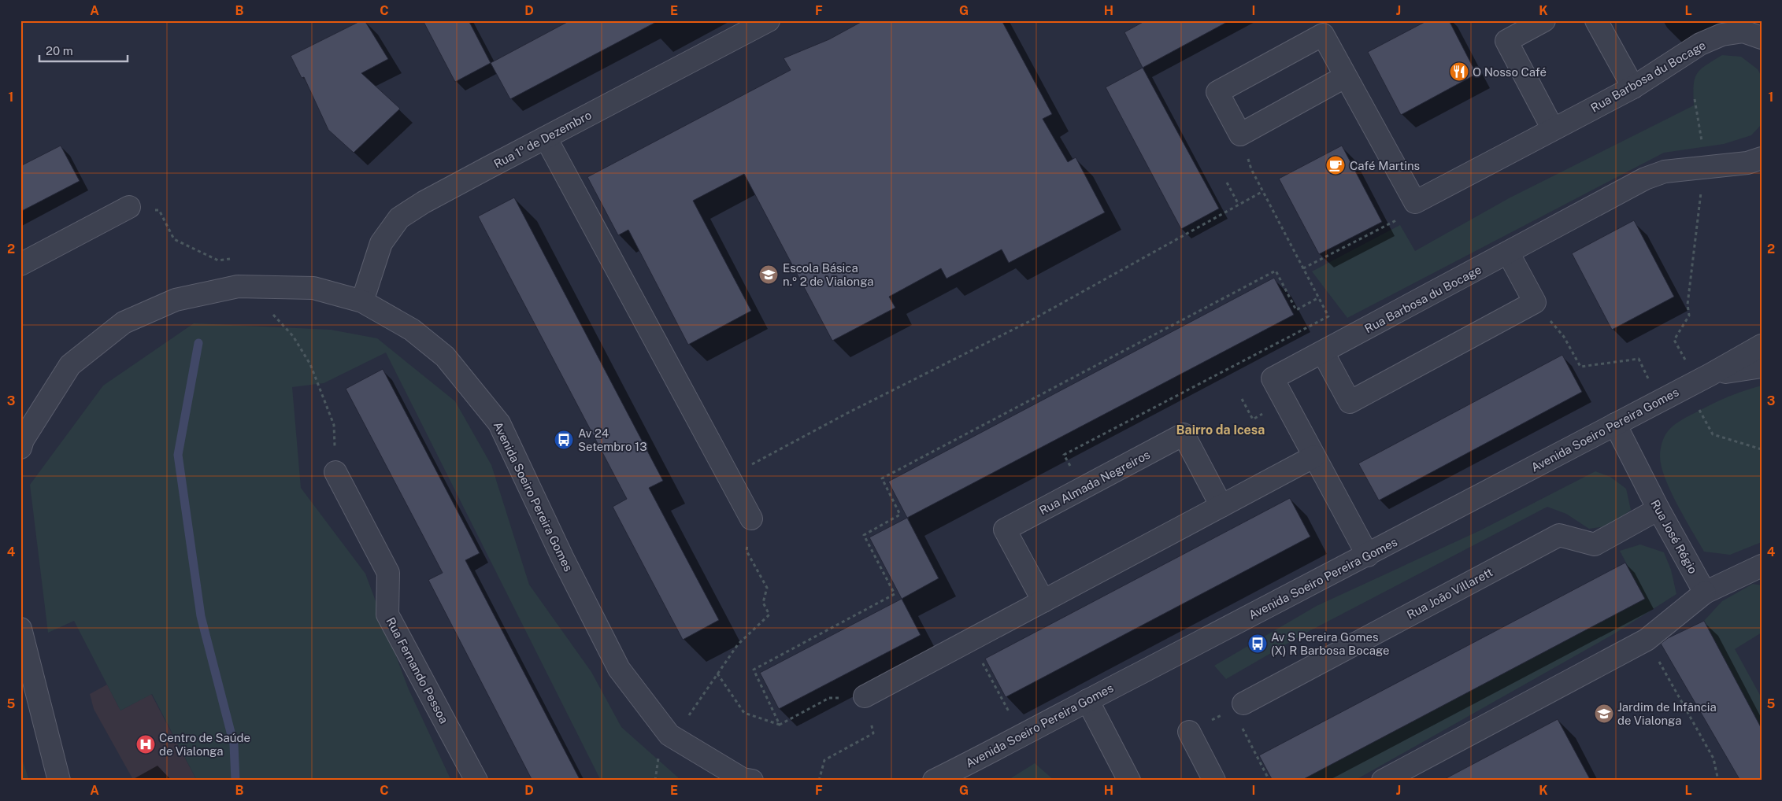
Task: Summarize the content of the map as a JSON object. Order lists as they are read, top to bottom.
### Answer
{
  "streets": {
    "street": [
      "Rua Barbosa du Bocage",
      "Rua 1º de Dezembro",
      "Avenida Soeiro Pereira Gomes",
      "Rua Almada Negreiros",
      "Rua José Régio",
      "Rua João Villarett",
      "Rua Fernando Pessoa"
    ]
  },
  "crossings": [
    ["Rua Barbosa du Bocage", "Avenida Soeiro Pereira Gomes"],
    ["Rua 1º de Dezembro", "Avenida Soeiro Pereira Gomes"],
    ["Avenida Soeiro Pereira Gomes", "Rua José Régio"],
    ["Rua José Régio", "Rua João Villarett"]
  ],
  "districts": ["Bairro da Icesa"],
  "places": {
    "restaurant": ["O Nosso Café"],
    "cafe": ["Café Martins"],
    "school or university": ["Escola Básica n.º 2 de Vialonga", "Jardim de Infância de Vialonga"],
    "bus stop": ["Av 24 Setembro 13", "Av S Pereira Gomes (X) R Barbosa Bocage"],
    "hospital": ["Centro de Saúde de Vialonga"]
  },
  "scale_bar": "20 m",
  "grid": {
    "columns": [
      "A",
      "B",
      "C",
      "D",
      "E",
      "F",
      "G",
      "H",
      "I",
      "J",
      "K",
      "L"
    ],
    "rows": [
      "1",
      "2",
      "3",
      "4",
      "5"
    ]
  }
}
